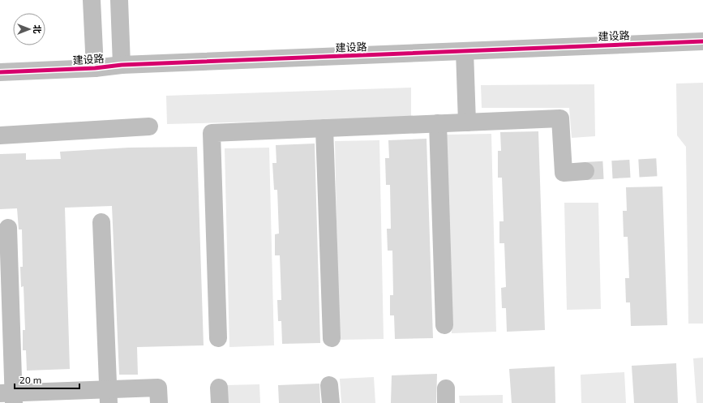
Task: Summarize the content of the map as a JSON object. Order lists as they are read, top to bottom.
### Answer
{
  "streets": {
    "street": ["建设路"]
  },
  "scale_bar": "20 m",
  "north": "right"
}
